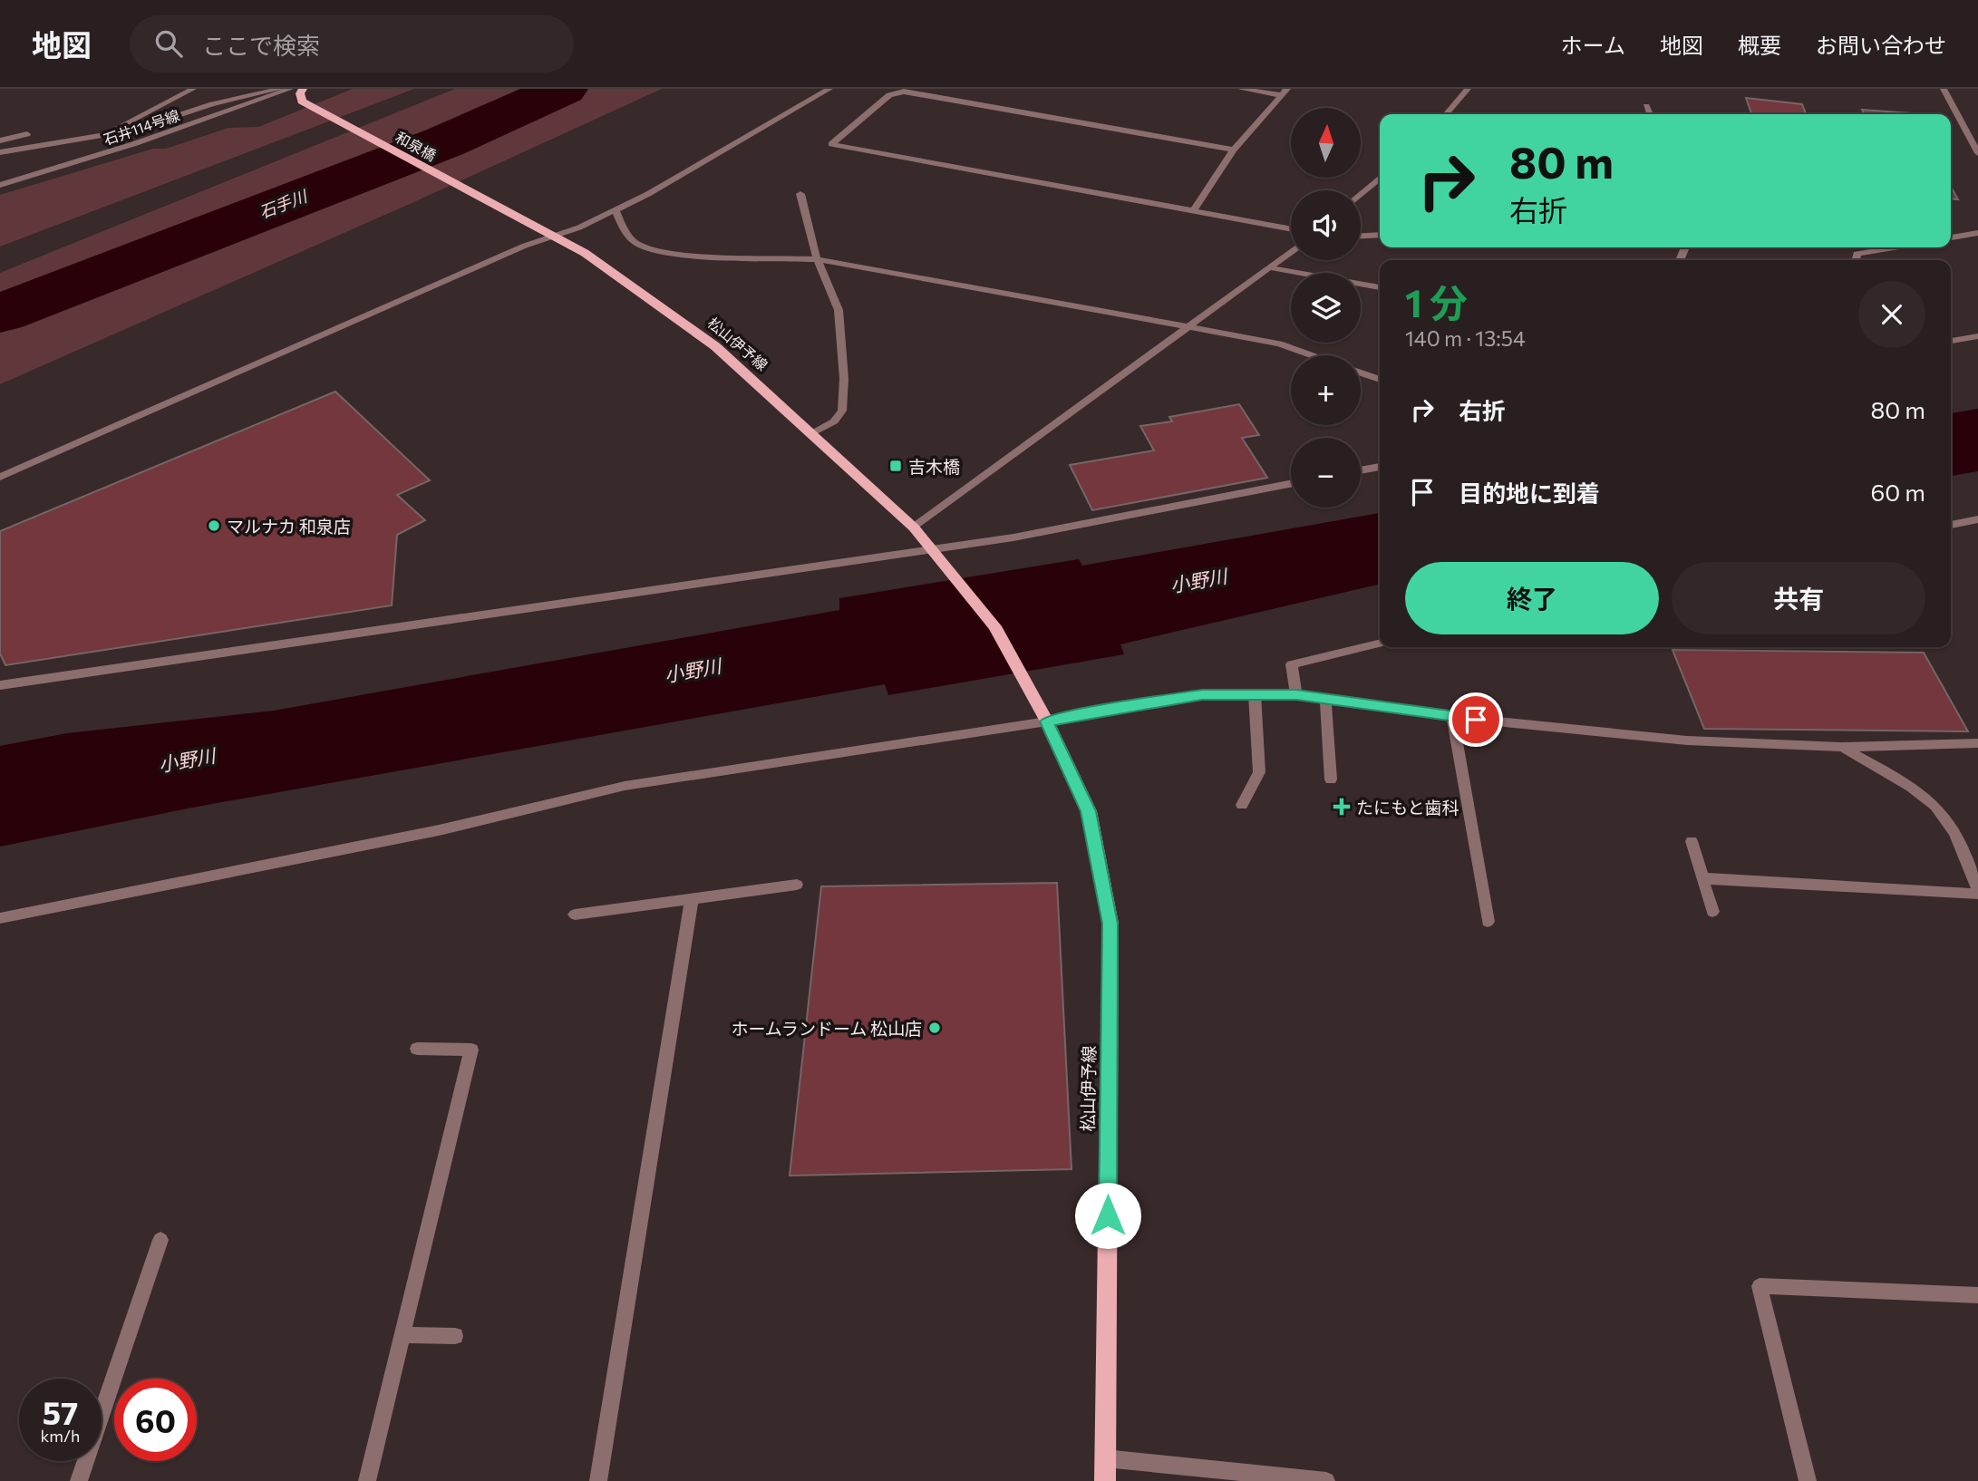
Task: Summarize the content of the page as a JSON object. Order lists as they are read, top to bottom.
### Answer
{
  "streets": {
    "main road": ["和泉橋", "松山伊予線"],
    "street": ["石井114号線"]
  },
  "crossings": [
    ["和泉橋", "松山伊予線"]
  ],
  "water": ["石手川", "小野川"],
  "places": {
    "transit": ["吉木橋"],
    "other": ["マルナカ 和泉店", "ホームランドーム 松山店"],
    "health": ["たにもと歯科"]
  },
  "north": "top",
  "page": {
    "header": "地図",
    "search": "ここで検索",
    "nav": [
      "ホーム",
      "地図",
      "概要",
      "お問い合わせ"
    ],
    "map_buttons": ["+", "−"],
    "turn": ["80 m", "右折"],
    "heading": ["1 分", "140 m · 13:54"],
    "list": [
      {
        "name": "右折",
        "value": "80 m"
      },
      {
        "name": "目的地に到着",
        "value": "60 m"
      }
    ],
    "buttons": ["終了", "共有"],
    "speed": "57 km/h",
    "limit": "60"
  }
}
